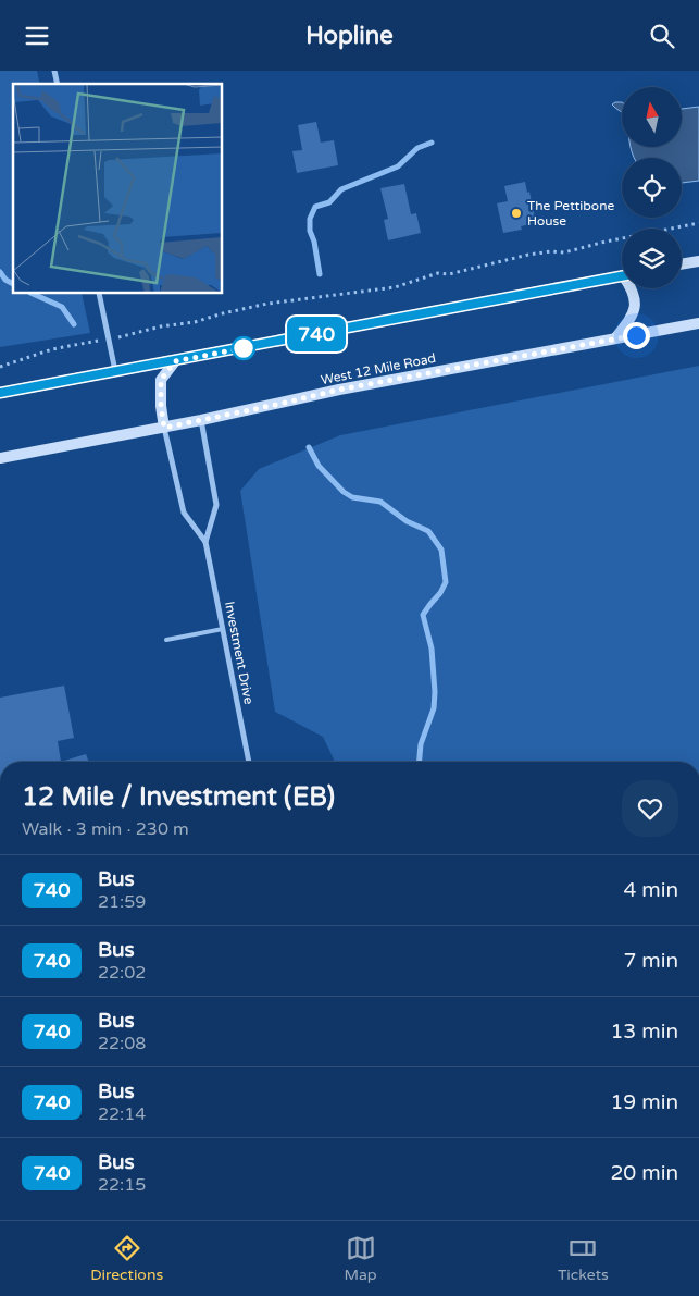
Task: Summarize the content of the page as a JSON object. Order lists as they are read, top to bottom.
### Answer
{
  "streets": {
    "main road": ["West 12 Mile Road"],
    "street": ["Investment Drive"]
  },
  "crossings": [
    ["West 12 Mile Road", "Investment Drive"]
  ],
  "places": ["The Pettibone House"],
  "lines": ["bus line 740"],
  "north": "top",
  "page": {
    "header": "Hopline",
    "on_map": "740",
    "heading": ["12 Mile / Investment (EB)", "Walk · 3 min · 230 m"],
    "list": [
      {
        "mark": "740",
        "name": "Bus",
        "note": "21:59",
        "value": "4 min"
      },
      {
        "mark": "740",
        "name": "Bus",
        "note": "22:02",
        "value": "7 min"
      },
      {
        "mark": "740",
        "name": "Bus",
        "note": "22:08",
        "value": "13 min"
      },
      {
        "mark": "740",
        "name": "Bus",
        "note": "22:14",
        "value": "19 min"
      },
      {
        "mark": "740",
        "name": "Bus",
        "note": "22:15",
        "value": "20 min"
      }
    ],
    "tabs": ["Directions", "Map", "Tickets"]
  }
}
